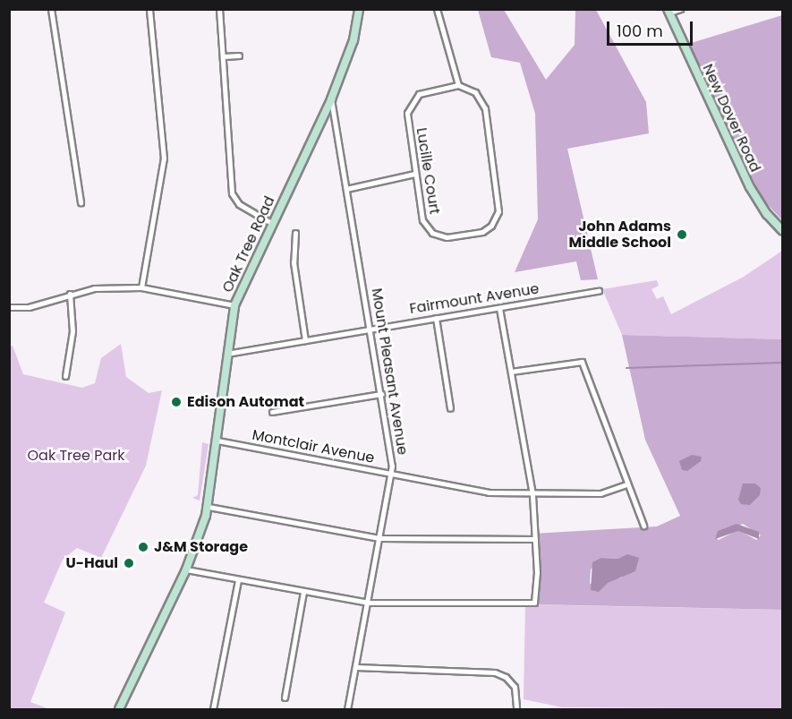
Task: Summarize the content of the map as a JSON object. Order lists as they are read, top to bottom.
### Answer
{
  "streets": {
    "main road": ["New Dover Road", "Oak Tree Road"],
    "street": [
      "Lucille Court",
      "Fairmount Avenue",
      "Mount Pleasant Avenue",
      "Montclair Avenue"
    ]
  },
  "crossings": [
    ["Oak Tree Road", "Fairmount Avenue"],
    ["Oak Tree Road", "Mount Pleasant Avenue"],
    ["Oak Tree Road", "Montclair Avenue"],
    ["Fairmount Avenue", "Mount Pleasant Avenue"],
    ["Mount Pleasant Avenue", "Montclair Avenue"]
  ],
  "parks": ["Oak Tree Park"],
  "places": [
    "John Adams Middle School",
    "Edison Automat",
    "J&M Storage",
    "U-Haul"
  ],
  "scale_bar": "100 m"
}
